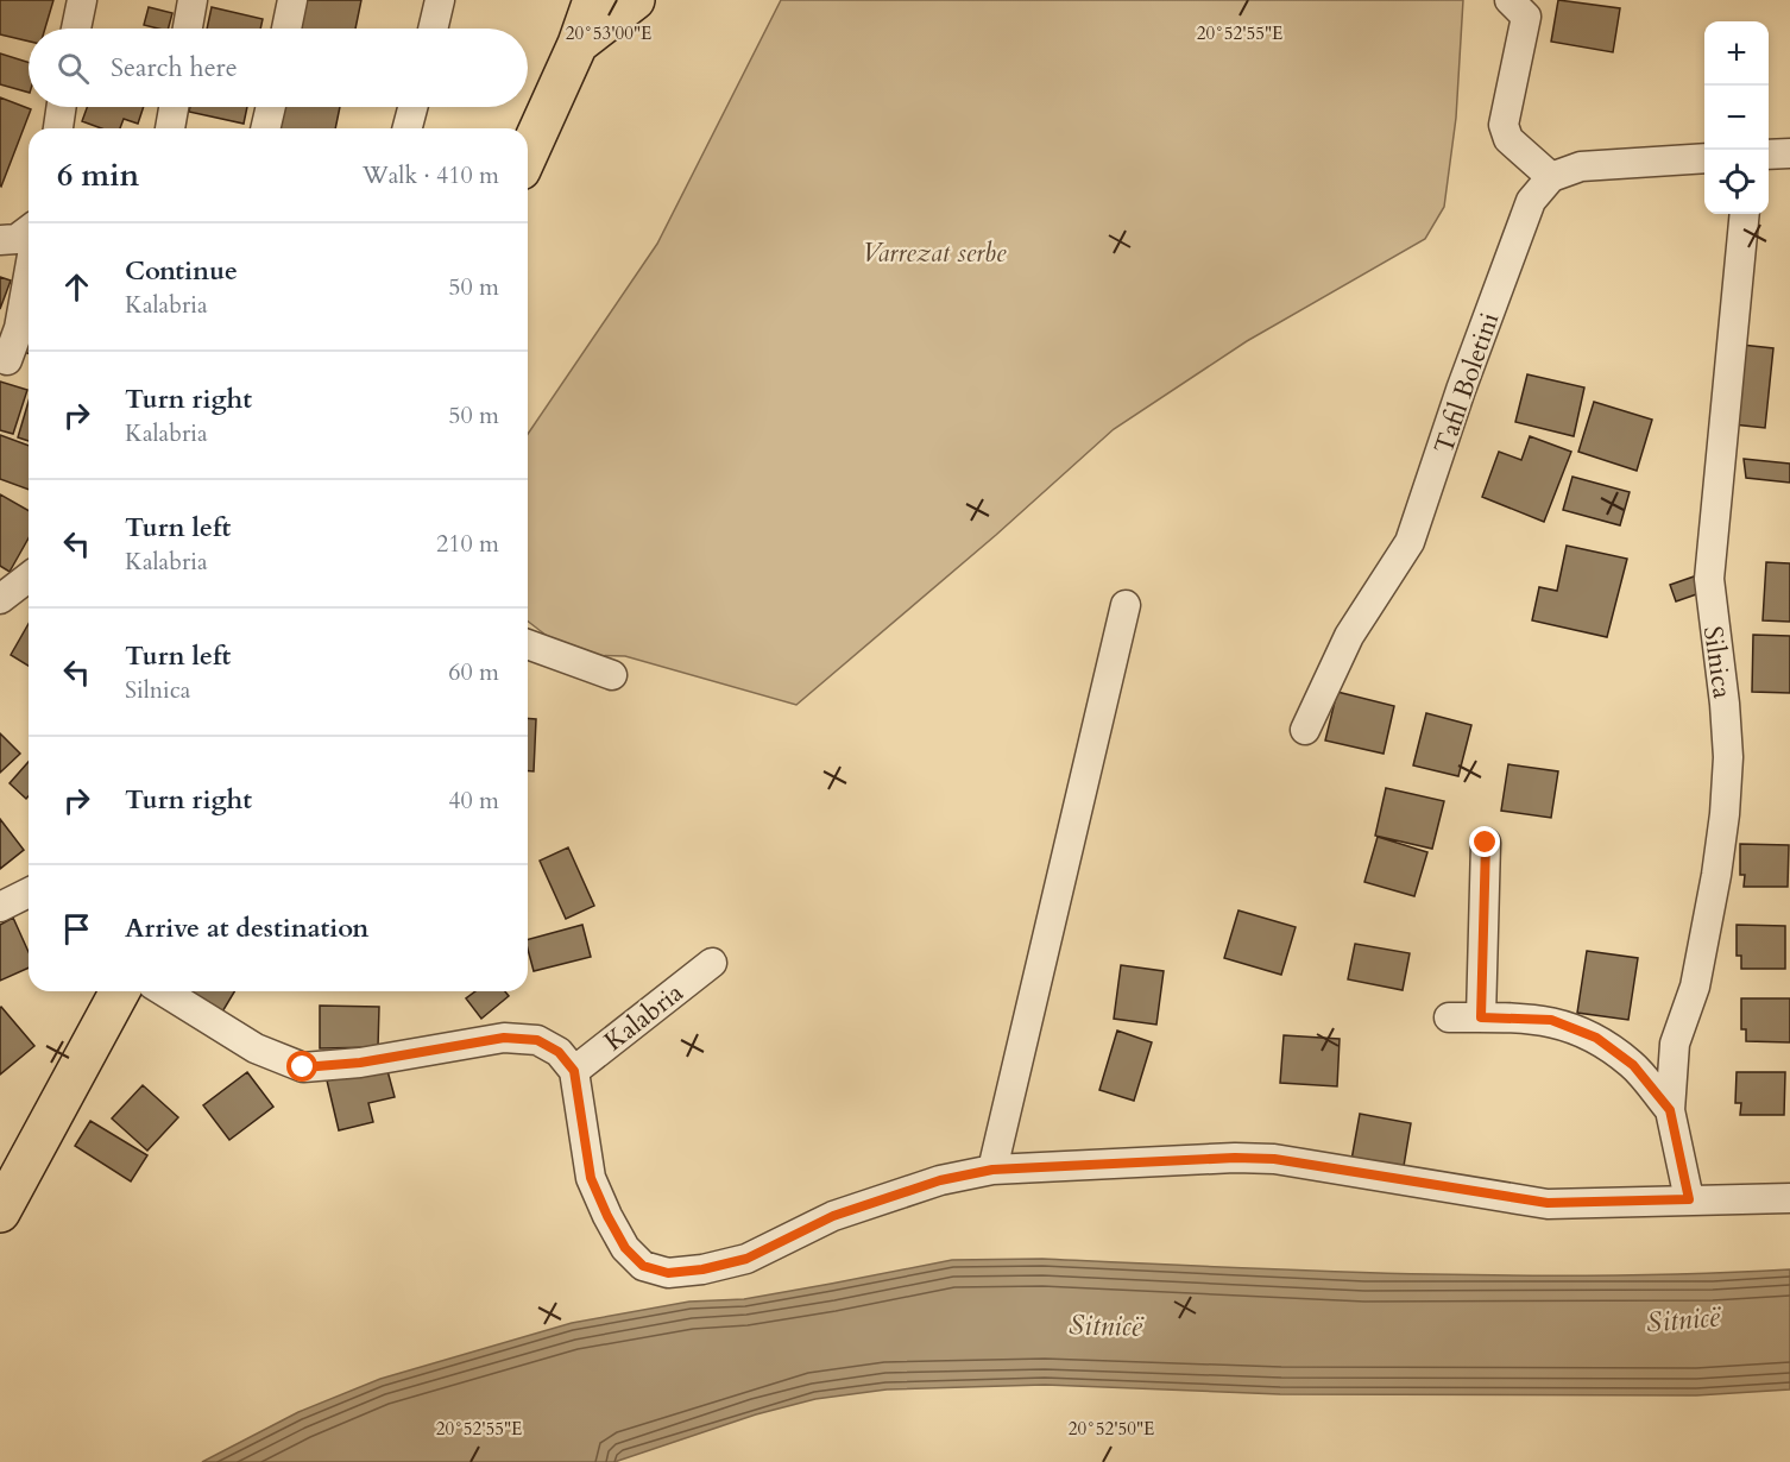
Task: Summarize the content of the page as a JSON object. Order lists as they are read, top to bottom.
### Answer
{
  "streets": {
    "street": ["Tafil Boletini", "Silnica", "Kalabria"]
  },
  "water": ["Sitnicë"],
  "parks": ["Varrezat serbe"],
  "page": {
    "map_buttons": ["+", "−"],
    "search": "Search here",
    "heading": ["6 min", "Walk · 410 m"],
    "list": [
      ["Continue", "Kalabria", "50 m"],
      ["Turn right", "Kalabria", "50 m"],
      ["Turn left", "Kalabria", "210 m"],
      ["Turn left", "Silnica", "60 m"],
      ["Turn right", "40 m"],
      "Arrive at destination"
    ]
  },
  "coordinates": ["20°53'00\"E", "20°52'55\"E", "20°52'50\"E"]
}
